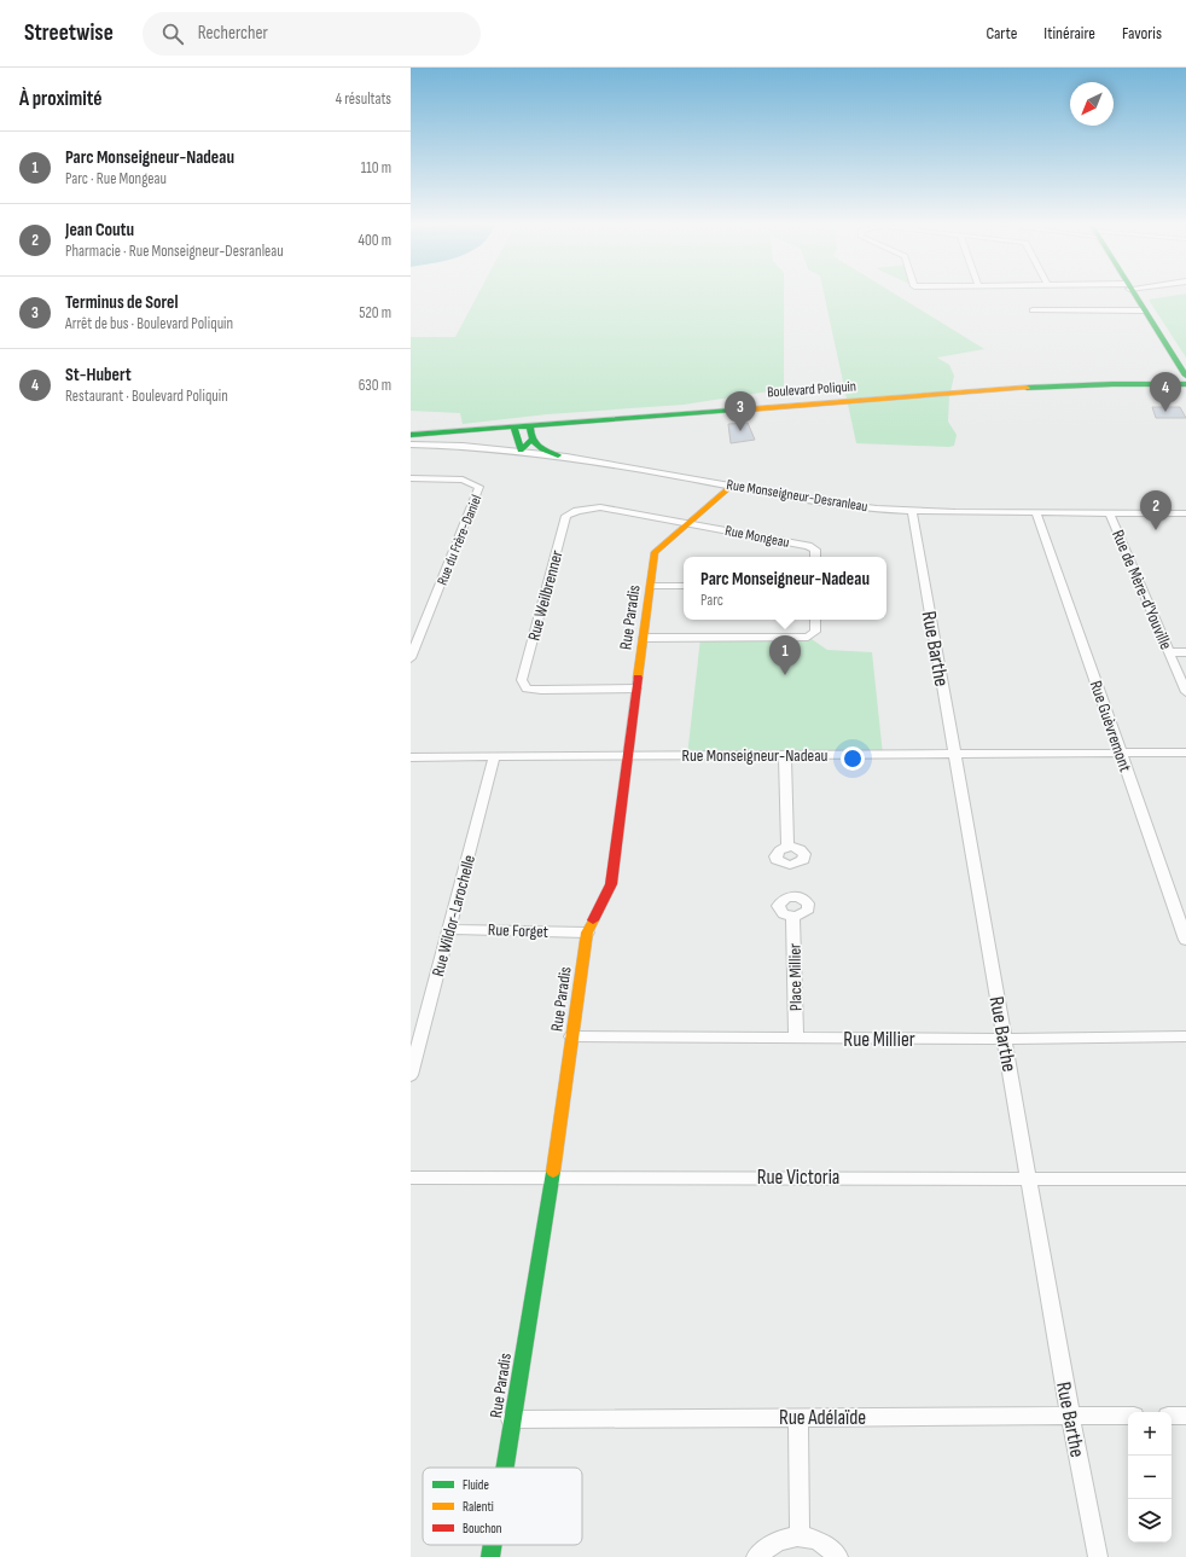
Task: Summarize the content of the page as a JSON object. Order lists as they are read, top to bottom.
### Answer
{
  "streets": {
    "street": [
      "Boulevard Poliquin",
      "Rue Monseigneur-Desranleau",
      "Rue Mongeau",
      "Rue du Frère-Daniel",
      "Rue de Mère-d'Youville",
      "Rue Weilbrenner",
      "Rue Paradis",
      "Rue Barthe",
      "Rue Guèvremont",
      "Rue Monseigneur-Nadeau",
      "Rue Wildor-Larochelle",
      "Rue Forget",
      "Place Millier",
      "Rue Millier",
      "Rue Victoria",
      "Rue Adélaïde"
    ]
  },
  "crossings": [
    ["Boulevard Poliquin", "Rue Monseigneur-Desranleau"],
    ["Rue Monseigneur-Desranleau", "Rue de Mère-d'Youville"],
    ["Rue Monseigneur-Desranleau", "Rue Paradis"],
    ["Rue Monseigneur-Desranleau", "Rue Barthe"],
    ["Rue Monseigneur-Desranleau", "Rue Guèvremont"],
    ["Rue Mongeau", "Rue Weilbrenner"],
    ["Rue Mongeau", "Rue Paradis"],
    ["Rue Weilbrenner", "Rue Paradis"],
    ["Rue Paradis", "Rue Monseigneur-Nadeau"],
    ["Rue Paradis", "Rue Forget"],
    ["Rue Paradis", "Rue Millier"],
    ["Rue Paradis", "Rue Victoria"],
    ["Rue Paradis", "Rue Adélaïde"],
    ["Rue Barthe", "Rue Monseigneur-Nadeau"],
    ["Rue Barthe", "Rue Millier"],
    ["Rue Barthe", "Rue Victoria"],
    ["Rue Barthe", "Rue Adélaïde"],
    ["Rue Guèvremont", "Rue Monseigneur-Nadeau"],
    ["Rue Monseigneur-Nadeau", "Rue Wildor-Larochelle"],
    ["Rue Wildor-Larochelle", "Rue Forget"],
    ["Place Millier", "Rue Millier"]
  ],
  "legend": ["Fluide", "Ralenti", "Bouchon"],
  "north": "bottom left",
  "page": {
    "header": "Streetwise",
    "search": "Rechercher",
    "nav": ["Carte", "Itinéraire", "Favoris"],
    "heading": ["À proximité", "4 résultats"],
    "list": [
      {
        "mark": "1",
        "name": "Parc Monseigneur-Nadeau",
        "note": "Parc · Rue Mongeau",
        "value": "110 m"
      },
      {
        "mark": "2",
        "name": "Jean Coutu",
        "note": "Pharmacie · Rue Monseigneur-Desranleau",
        "value": "400 m"
      },
      {
        "mark": "3",
        "name": "Terminus de Sorel",
        "note": "Arrêt de bus · Boulevard Poliquin",
        "value": "520 m"
      },
      {
        "mark": "4",
        "name": "St-Hubert",
        "note": "Restaurant · Boulevard Poliquin",
        "value": "630 m"
      }
    ],
    "pins": [
      "4",
      "3",
      "2",
      "1"
    ],
    "popup": ["Parc Monseigneur-Nadeau", "Parc"],
    "map_buttons": ["+", "−"]
  }
}
